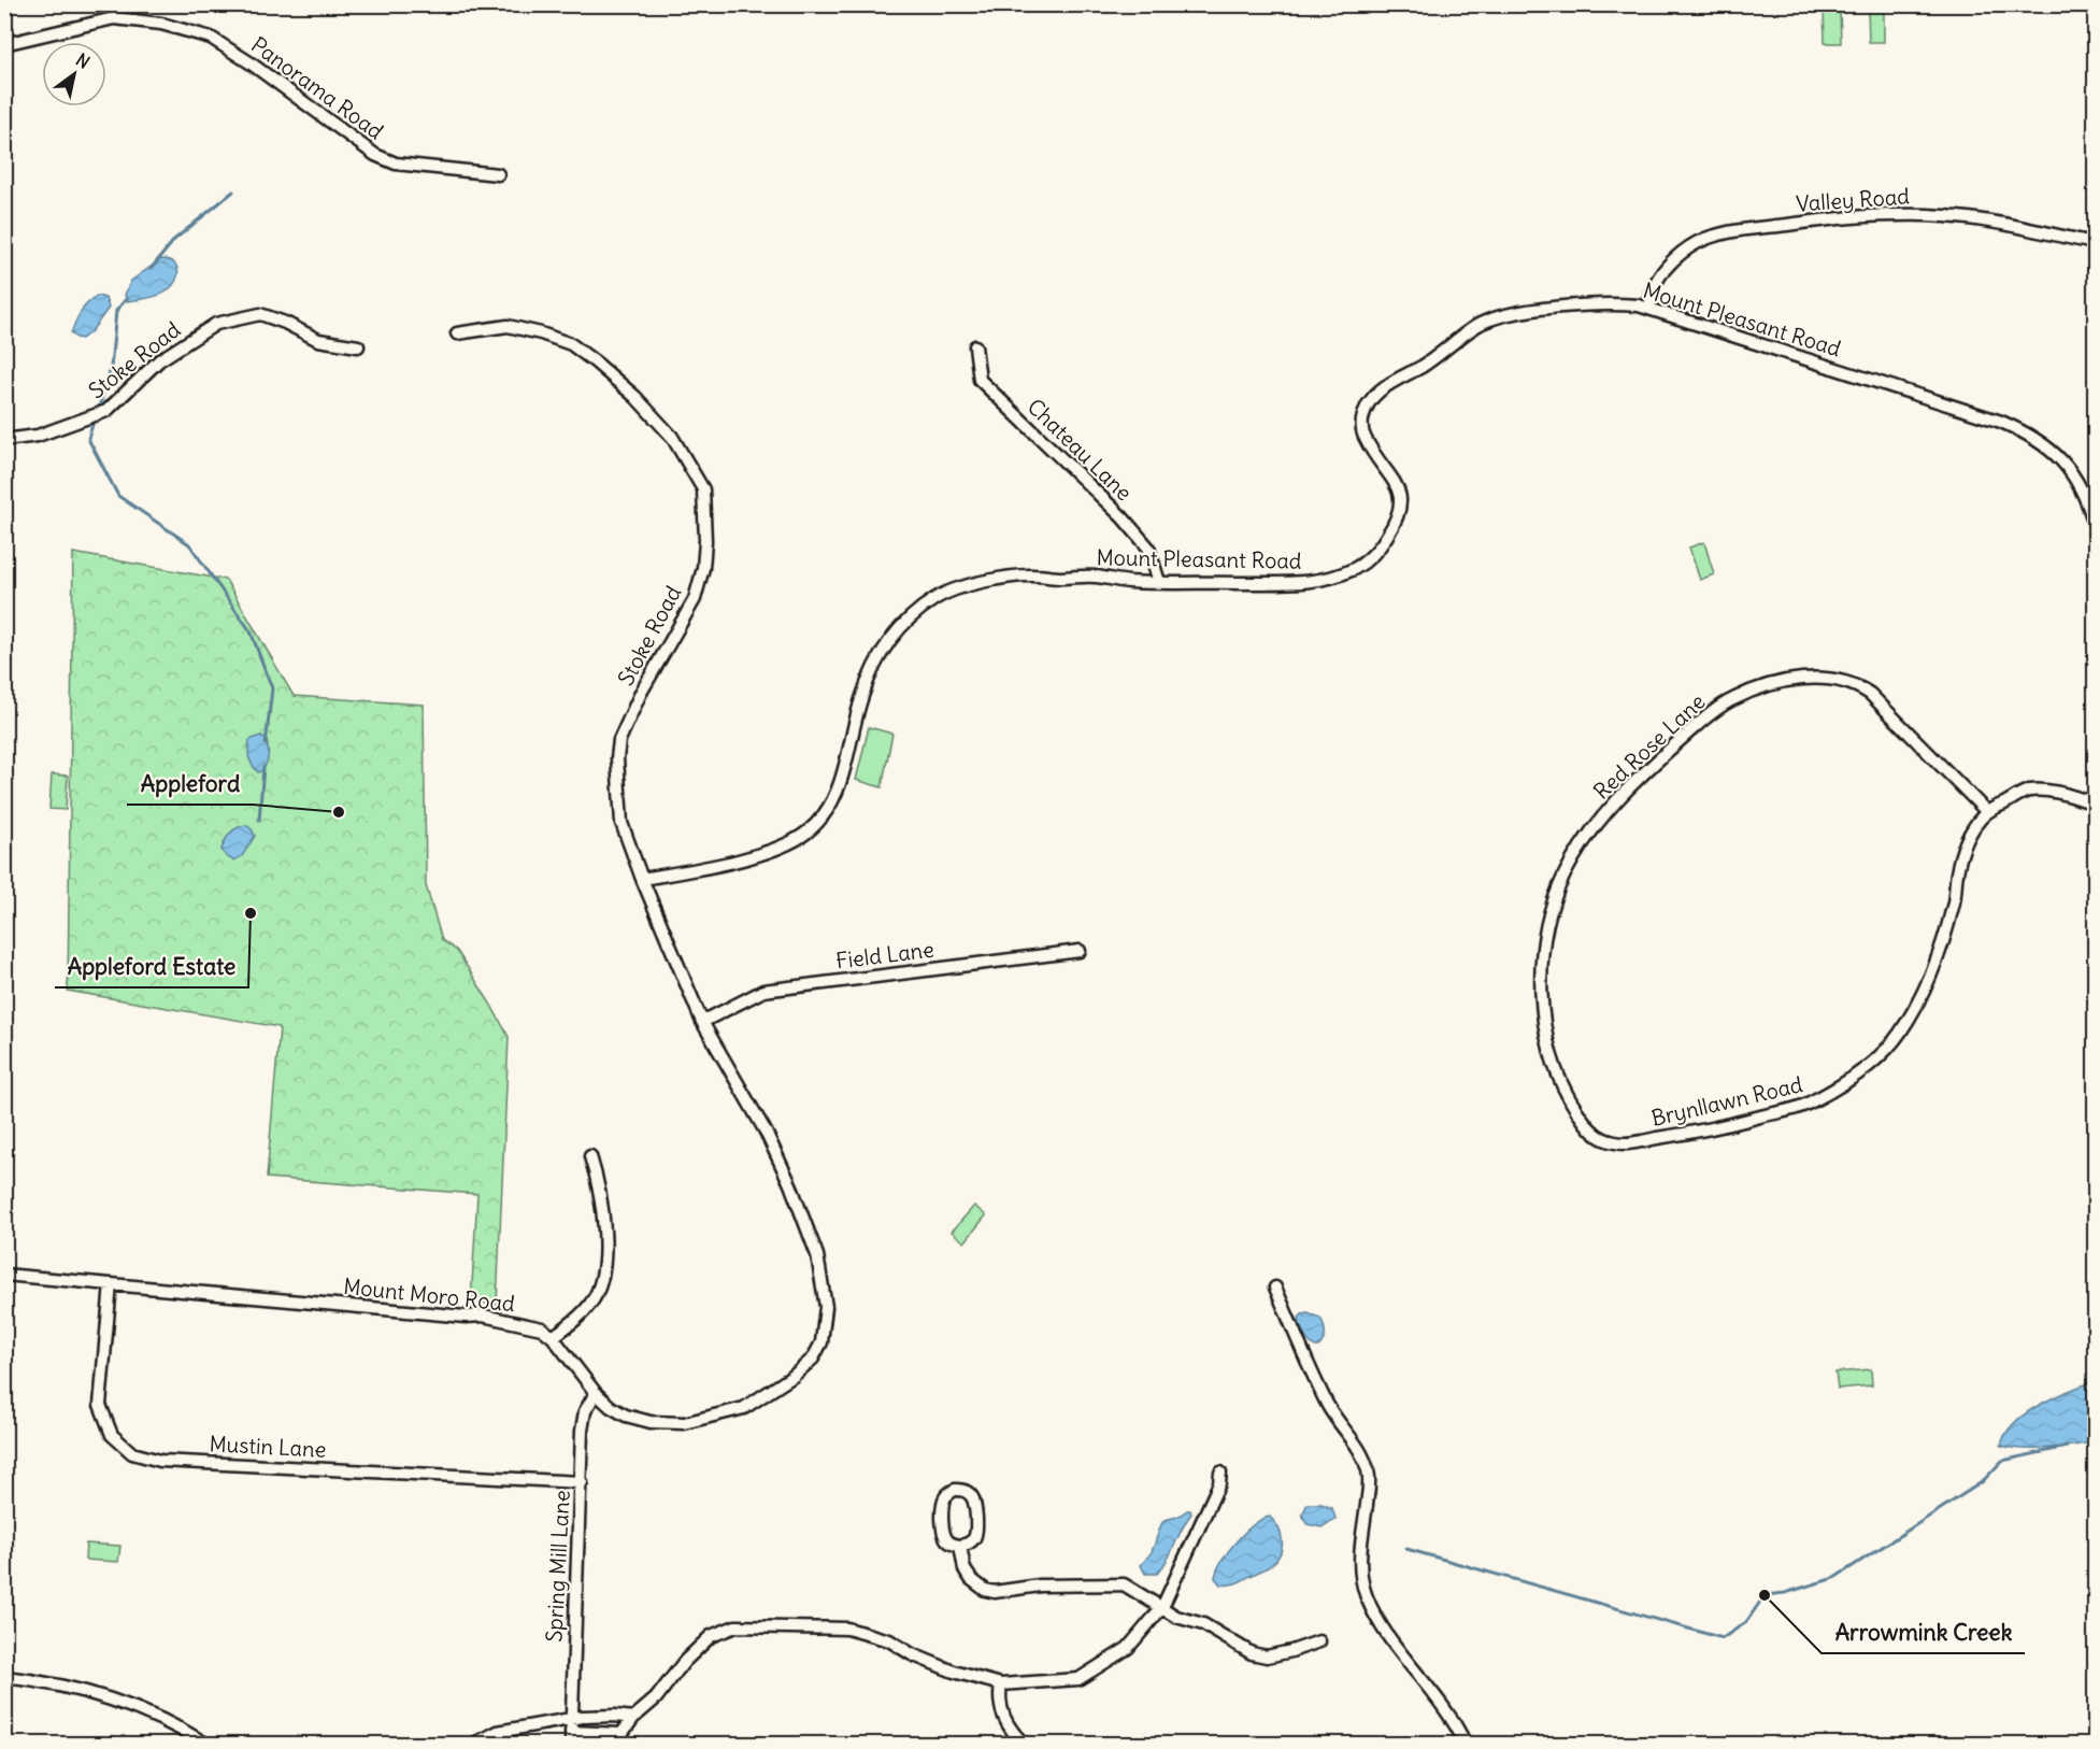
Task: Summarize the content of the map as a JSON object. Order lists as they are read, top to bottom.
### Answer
{
  "streets": {
    "street": [
      "Panorama Road",
      "Valley Road",
      "Mount Pleasant Road",
      "Stoke Road",
      "Chateau Lane",
      "Red Rose Lane",
      "Field Lane",
      "Brynllawn Road",
      "Mount Moro Road",
      "Mustin Lane",
      "Spring Mill Lane"
    ]
  },
  "crossings": [
    ["Valley Road", "Mount Pleasant Road"],
    ["Mount Pleasant Road", "Stoke Road"],
    ["Mount Pleasant Road", "Chateau Lane"],
    ["Mount Pleasant Road", "Mount Moro Road"],
    ["Stoke Road", "Mount Moro Road"],
    ["Red Rose Lane", "Brynllawn Road"],
    ["Field Lane", "Mount Moro Road"],
    ["Mount Moro Road", "Mustin Lane"],
    ["Mount Moro Road", "Spring Mill Lane"],
    ["Mustin Lane", "Spring Mill Lane"]
  ],
  "places": ["Appleford", "Appleford Estate", "Arrowmink Creek"],
  "north": "top right"
}
